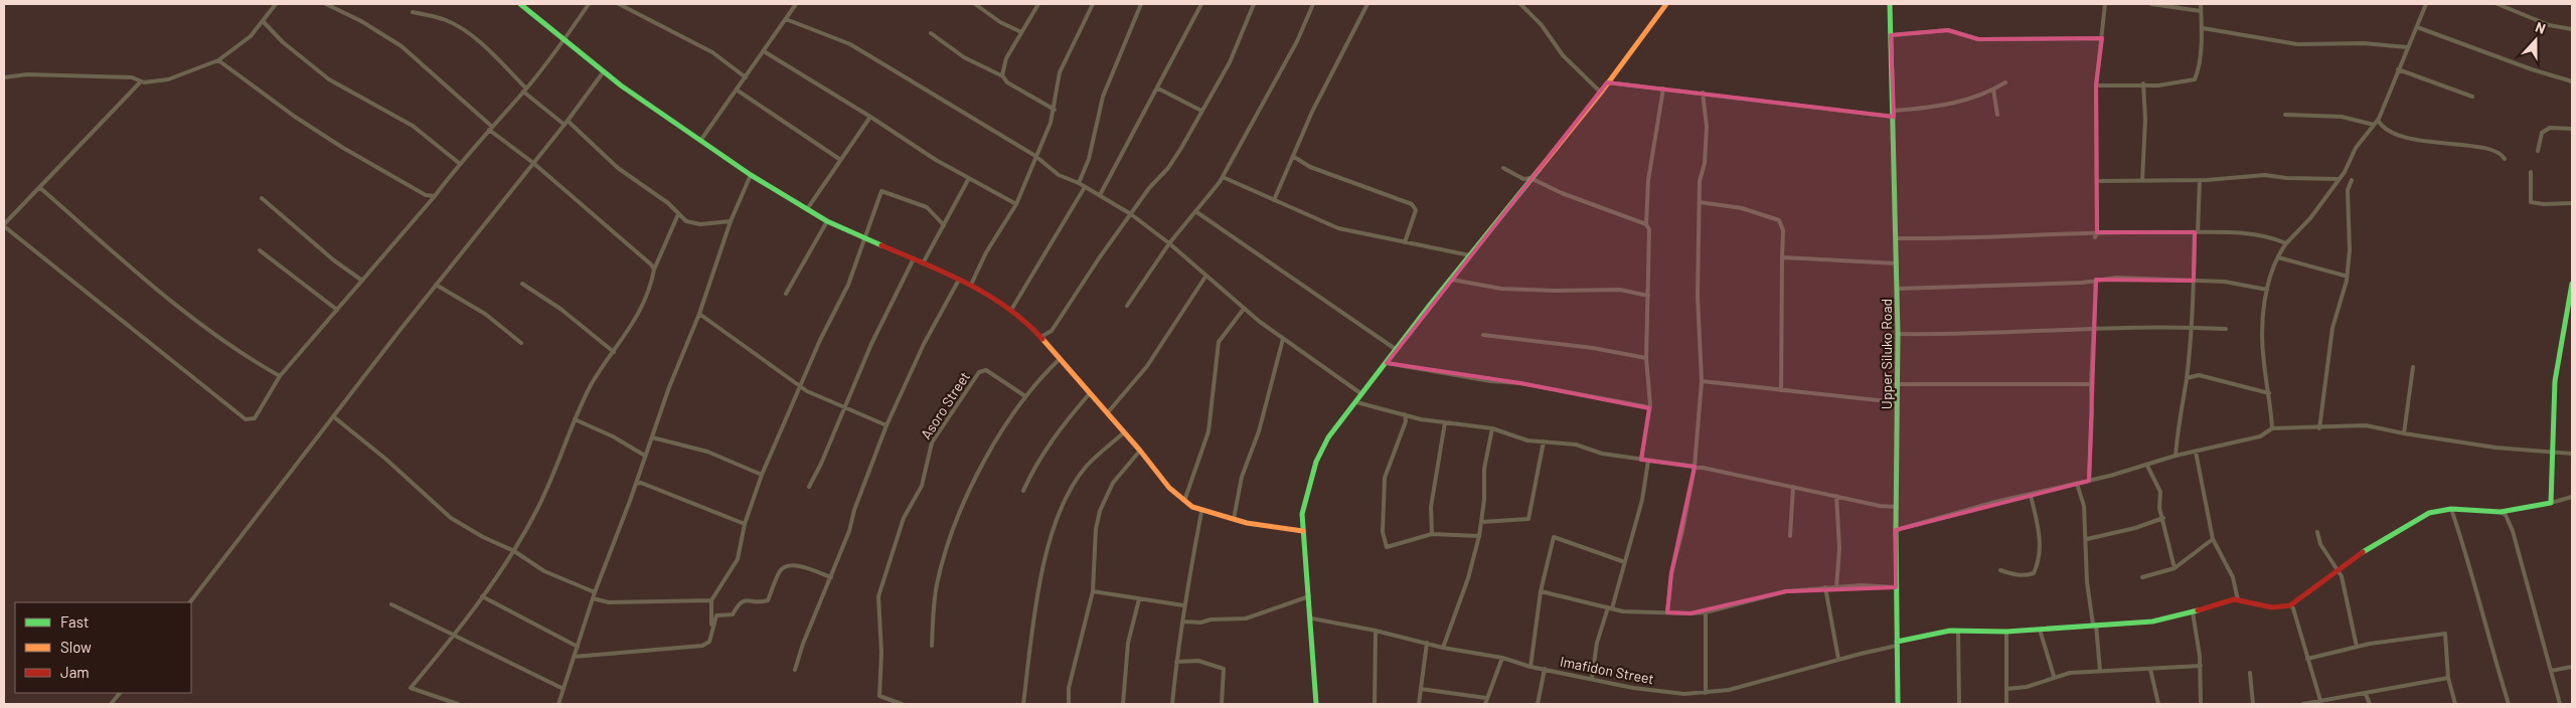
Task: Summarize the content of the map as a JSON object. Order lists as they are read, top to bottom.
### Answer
{
  "streets": {
    "street": ["Upper Siluko Road", "Asoro Street", "Imafidon Street"]
  },
  "crossings": [
    ["Upper Siluko Road", "Imafidon Street"]
  ],
  "legend": ["Fast", "Slow", "Jam"],
  "north": "top"
}
